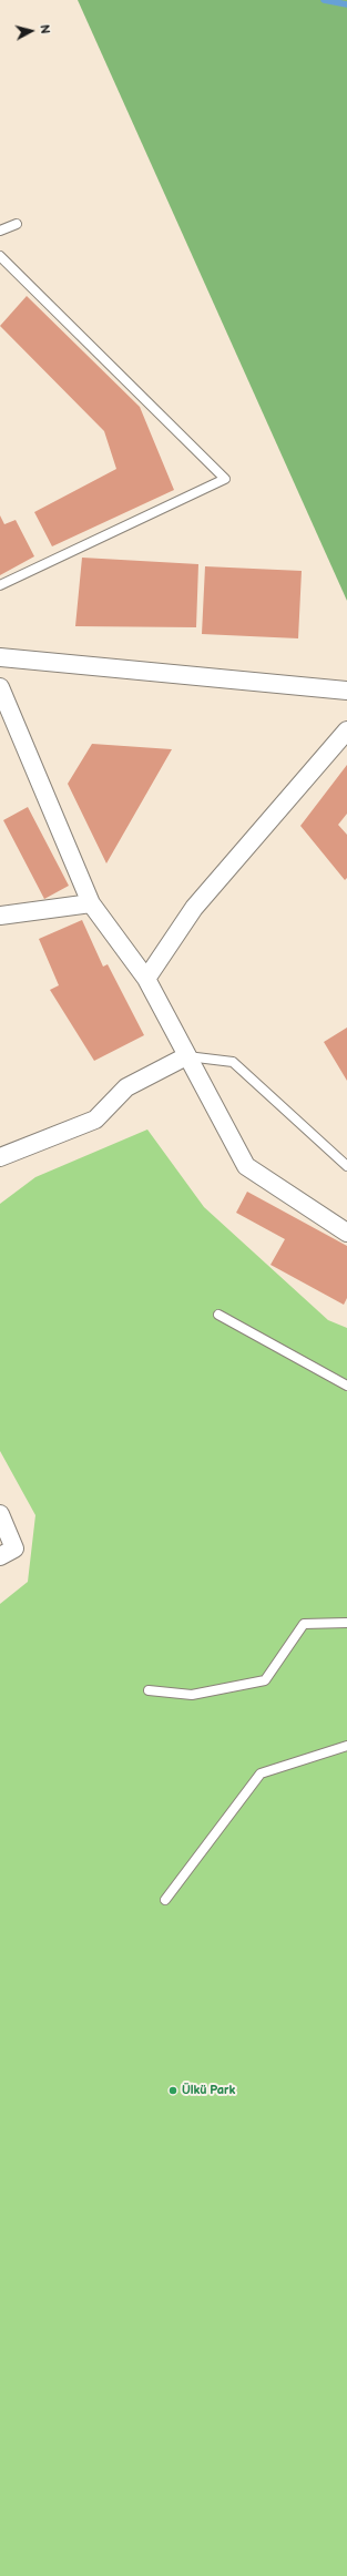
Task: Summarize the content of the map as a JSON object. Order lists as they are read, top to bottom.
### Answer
{
  "places": ["Ülkü Park"],
  "north": "right"
}
